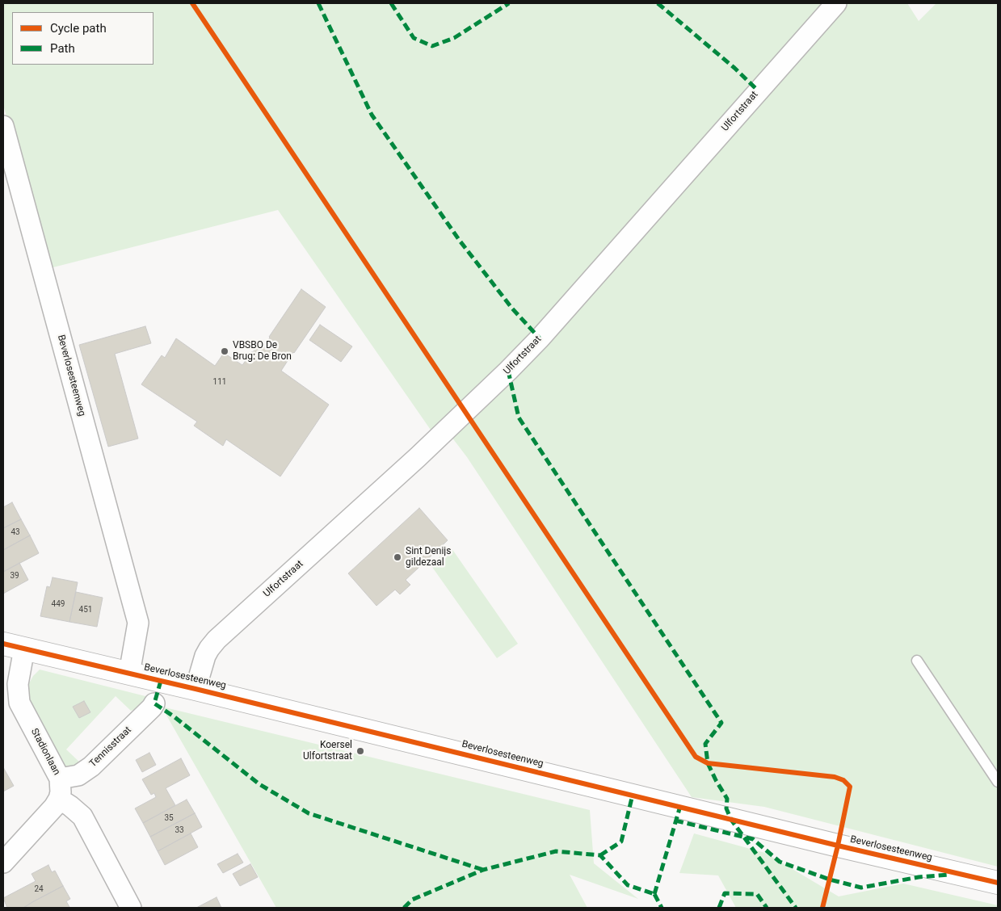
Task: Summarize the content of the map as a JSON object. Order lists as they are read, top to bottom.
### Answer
{
  "streets": {
    "street": [
      "Ulfortstraat",
      "Beverlosesteenweg",
      "Tennisstraat",
      "Stadionlaan"
    ]
  },
  "crossings": [
    ["Ulfortstraat", "Beverlosesteenweg"],
    ["Beverlosesteenweg", "Stadionlaan"],
    ["Tennisstraat", "Stadionlaan"]
  ],
  "places": ["VBSBO De Brug: De Bron", "Sint Denijs gildezaal", "Koersel Ulfortstraat"],
  "house_numbers": [
    "111",
    "43",
    "39",
    "449",
    "451",
    "35",
    "33",
    "24"
  ],
  "legend": ["Cycle path", "Path"]
}
